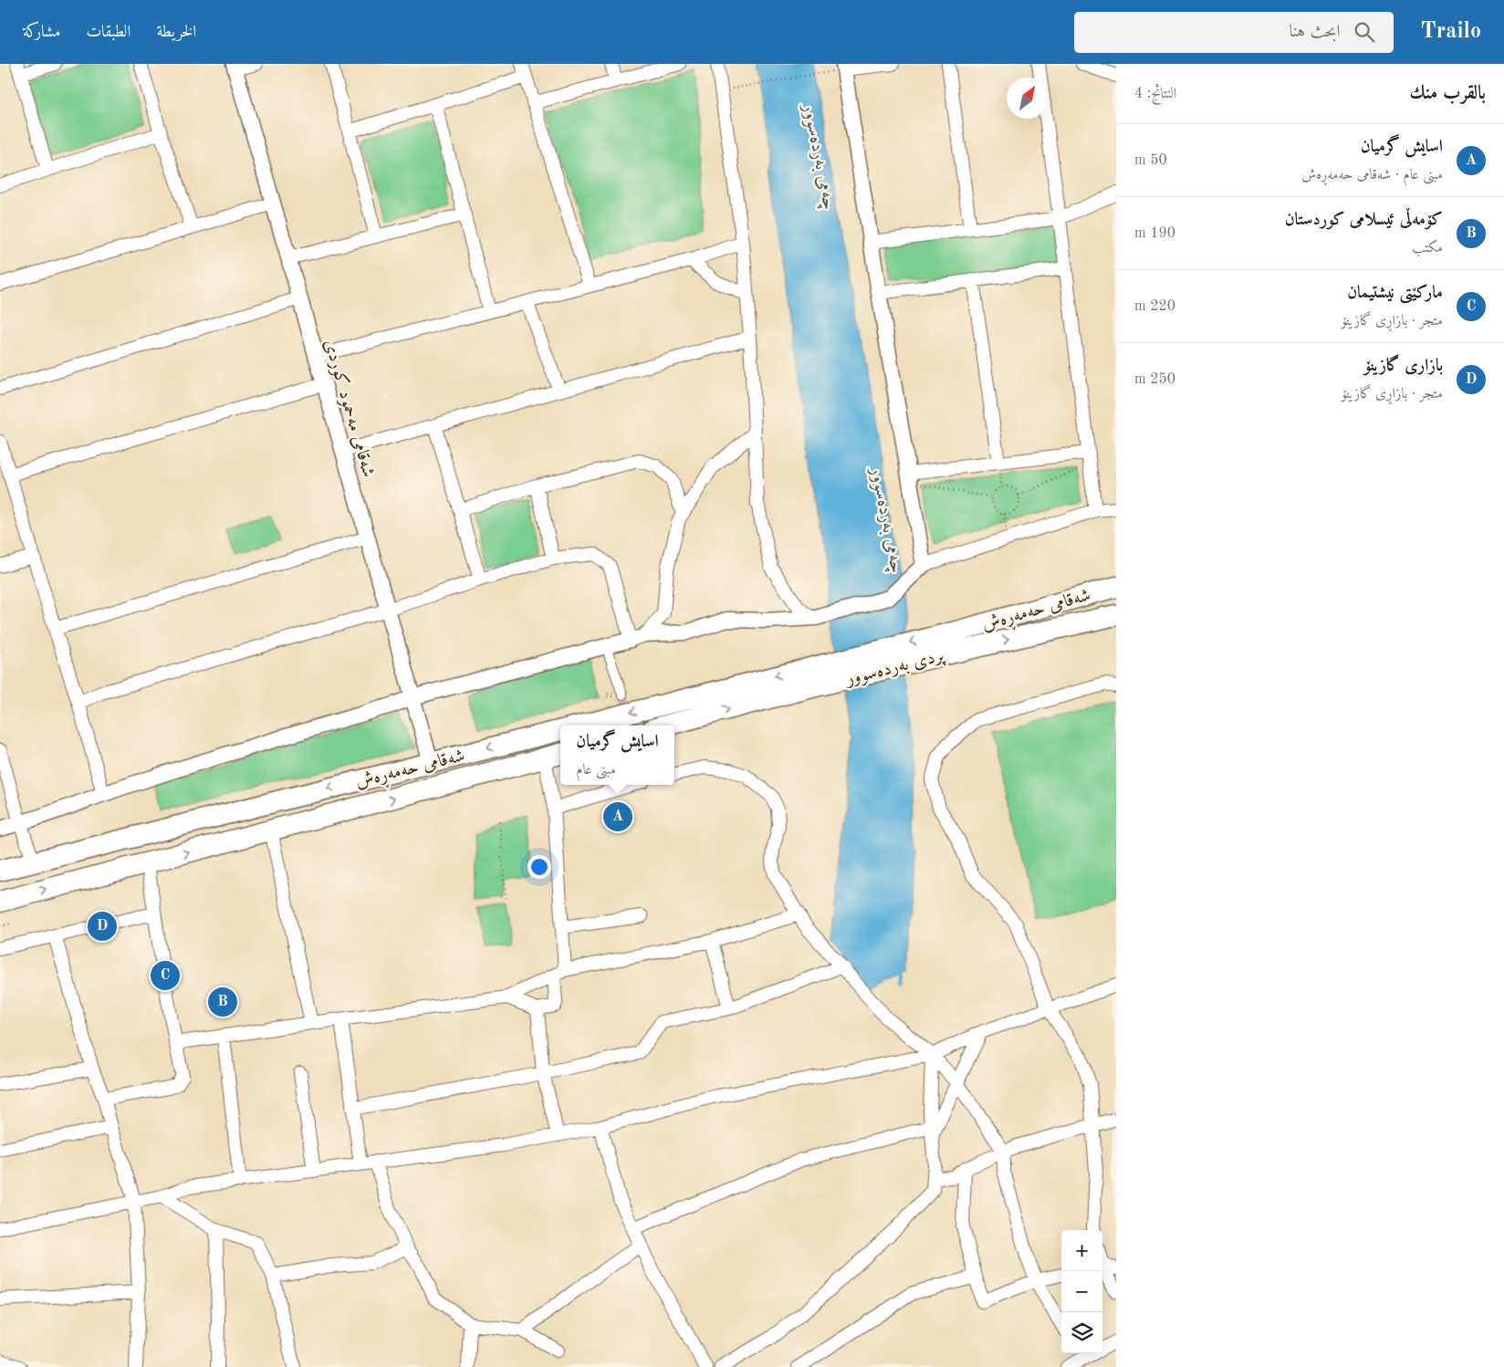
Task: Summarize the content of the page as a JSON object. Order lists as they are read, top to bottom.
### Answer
{
  "streets": {
    "highway": ["شەقامی حەمەڕەش", "پردی بەردەسوور"],
    "street": ["شەقامی مەحمود کوردی"]
  },
  "crossings": [
    ["شەقامی مەحمود کوردی", "شەقامی حەمەڕەش"],
    ["شەقامی حەمەڕەش", "پردی بەردەسوور"]
  ],
  "water": ["چەمی بەردەسوور"],
  "north": "top right",
  "page": {
    "header": "Trailo",
    "search": "ابحث هنا",
    "nav": ["الخريطة", "الطبقات", "مشاركة"],
    "heading": ["بالقرب منك", "النتائج: 4"],
    "list": [
      {
        "mark": "A",
        "name": "اسايش گرميان",
        "note": "مبنى عام · شەقامی حەمەڕەش",
        "value": "50 m"
      },
      {
        "mark": "B",
        "name": "کۆمەڵی ئیسلامی کوردستان",
        "note": "مكتب",
        "value": "190 m"
      },
      {
        "mark": "C",
        "name": "مارکێتی نیشتیمان",
        "note": "متجر · بازاڕی گازینۆ",
        "value": "220 m"
      },
      {
        "mark": "D",
        "name": "بازاری گازینۆ",
        "note": "متجر · بازاڕی گازینۆ",
        "value": "250 m"
      }
    ],
    "popup": ["اسايش گرميان", "مبنى عام"],
    "pins": [
      "A",
      "D",
      "C",
      "B"
    ],
    "map_buttons": ["+", "−"]
  }
}
